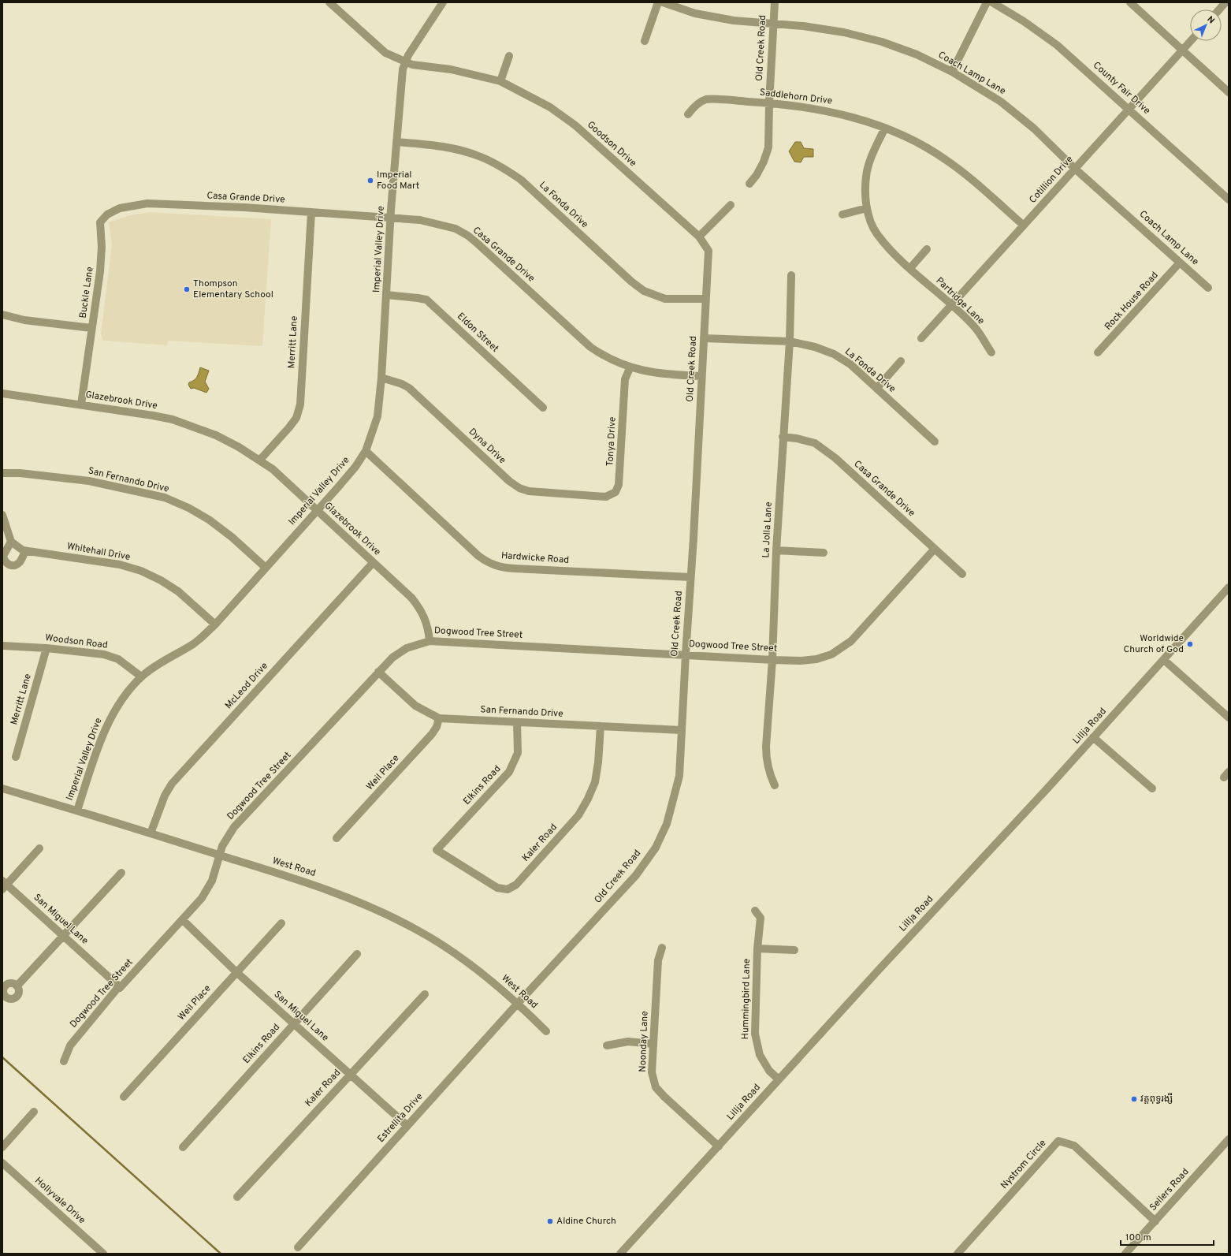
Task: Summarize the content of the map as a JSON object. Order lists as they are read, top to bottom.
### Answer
{
  "streets": {
    "street": [
      "Old Creek Road",
      "Coach Lamp Lane",
      "County Fair Drive",
      "Saddlehorn Drive",
      "Goodson Drive",
      "Cotillion Drive",
      "Casa Grande Drive",
      "La Fonda Drive",
      "Imperial Valley Drive",
      "Buckle Lane",
      "Partridge Lane",
      "Rock House Road",
      "Eldon Street",
      "Merritt Lane",
      "Glazebrook Drive",
      "Tonya Drive",
      "Dyna Drive",
      "San Fernando Drive",
      "La Jolla Lane",
      "Whitehall Drive",
      "Hardwicke Road",
      "Dogwood Tree Street",
      "Woodson Road",
      "McLeod Drive",
      "Lillja Road",
      "Weil Place",
      "Elkins Road",
      "Kaler Road",
      "West Road",
      "San Miguel Lane",
      "Hummingbird Lane",
      "Noonday Lane",
      "Estrellita Drive",
      "Nystrom Circle",
      "Sellers Road",
      "Hollyvale Drive"
    ]
  },
  "crossings": [
    ["Old Creek Road", "Coach Lamp Lane"],
    ["Old Creek Road", "Saddlehorn Drive"],
    ["Old Creek Road", "Goodson Drive"],
    ["Old Creek Road", "Casa Grande Drive"],
    ["Old Creek Road", "La Fonda Drive"],
    ["Old Creek Road", "San Fernando Drive"],
    ["Old Creek Road", "Hardwicke Road"],
    ["Old Creek Road", "Dogwood Tree Street"],
    ["Old Creek Road", "West Road"],
    ["Old Creek Road", "Estrellita Drive"],
    ["Coach Lamp Lane", "Cotillion Drive"],
    ["Coach Lamp Lane", "Rock House Road"],
    ["County Fair Drive", "Cotillion Drive"],
    ["Saddlehorn Drive", "Cotillion Drive"],
    ["Saddlehorn Drive", "Partridge Lane"],
    ["Goodson Drive", "Imperial Valley Drive"],
    ["Cotillion Drive", "Partridge Lane"],
    ["Casa Grande Drive", "Imperial Valley Drive"],
    ["Casa Grande Drive", "Buckle Lane"],
    ["Casa Grande Drive", "Merritt Lane"],
    ["Casa Grande Drive", "Tonya Drive"],
    ["Casa Grande Drive", "La Jolla Lane"],
    ["Casa Grande Drive", "Dogwood Tree Street"],
    ["La Fonda Drive", "Imperial Valley Drive"],
    ["La Fonda Drive", "La Jolla Lane"],
    ["Imperial Valley Drive", "Eldon Street"],
    ["Imperial Valley Drive", "Glazebrook Drive"],
    ["Imperial Valley Drive", "Dyna Drive"],
    ["Imperial Valley Drive", "San Fernando Drive"],
    ["Imperial Valley Drive", "Whitehall Drive"],
    ["Imperial Valley Drive", "Hardwicke Road"],
    ["Imperial Valley Drive", "Woodson Road"],
    ["Imperial Valley Drive", "West Road"],
    ["Buckle Lane", "Glazebrook Drive"],
    ["Merritt Lane", "Glazebrook Drive"],
    ["Merritt Lane", "Woodson Road"],
    ["Glazebrook Drive", "Dogwood Tree Street"],
    ["Glazebrook Drive", "McLeod Drive"],
    ["Tonya Drive", "Dyna Drive"],
    ["San Fernando Drive", "Dogwood Tree Street"],
    ["San Fernando Drive", "Weil Place"],
    ["San Fernando Drive", "Elkins Road"],
    ["San Fernando Drive", "Kaler Road"],
    ["La Jolla Lane", "Dogwood Tree Street"],
    ["Dogwood Tree Street", "West Road"],
    ["Dogwood Tree Street", "San Miguel Lane"],
    ["McLeod Drive", "West Road"],
    ["Lillja Road", "Hummingbird Lane"],
    ["Lillja Road", "Noonday Lane"],
    ["Weil Place", "San Miguel Lane"],
    ["Elkins Road", "Kaler Road"],
    ["Elkins Road", "San Miguel Lane"],
    ["Kaler Road", "San Miguel Lane"],
    ["West Road", "Estrellita Drive"],
    ["San Miguel Lane", "Estrellita Drive"],
    ["Nystrom Circle", "Sellers Road"]
  ],
  "places": [
    "Imperial Food Mart",
    "Thompson Elementary School",
    "Worldwide Church of God",
    "វត្តពុទ្ធរង្សី",
    "Aldine Church"
  ],
  "scale_bar": "100 m",
  "north": "top right"
}
